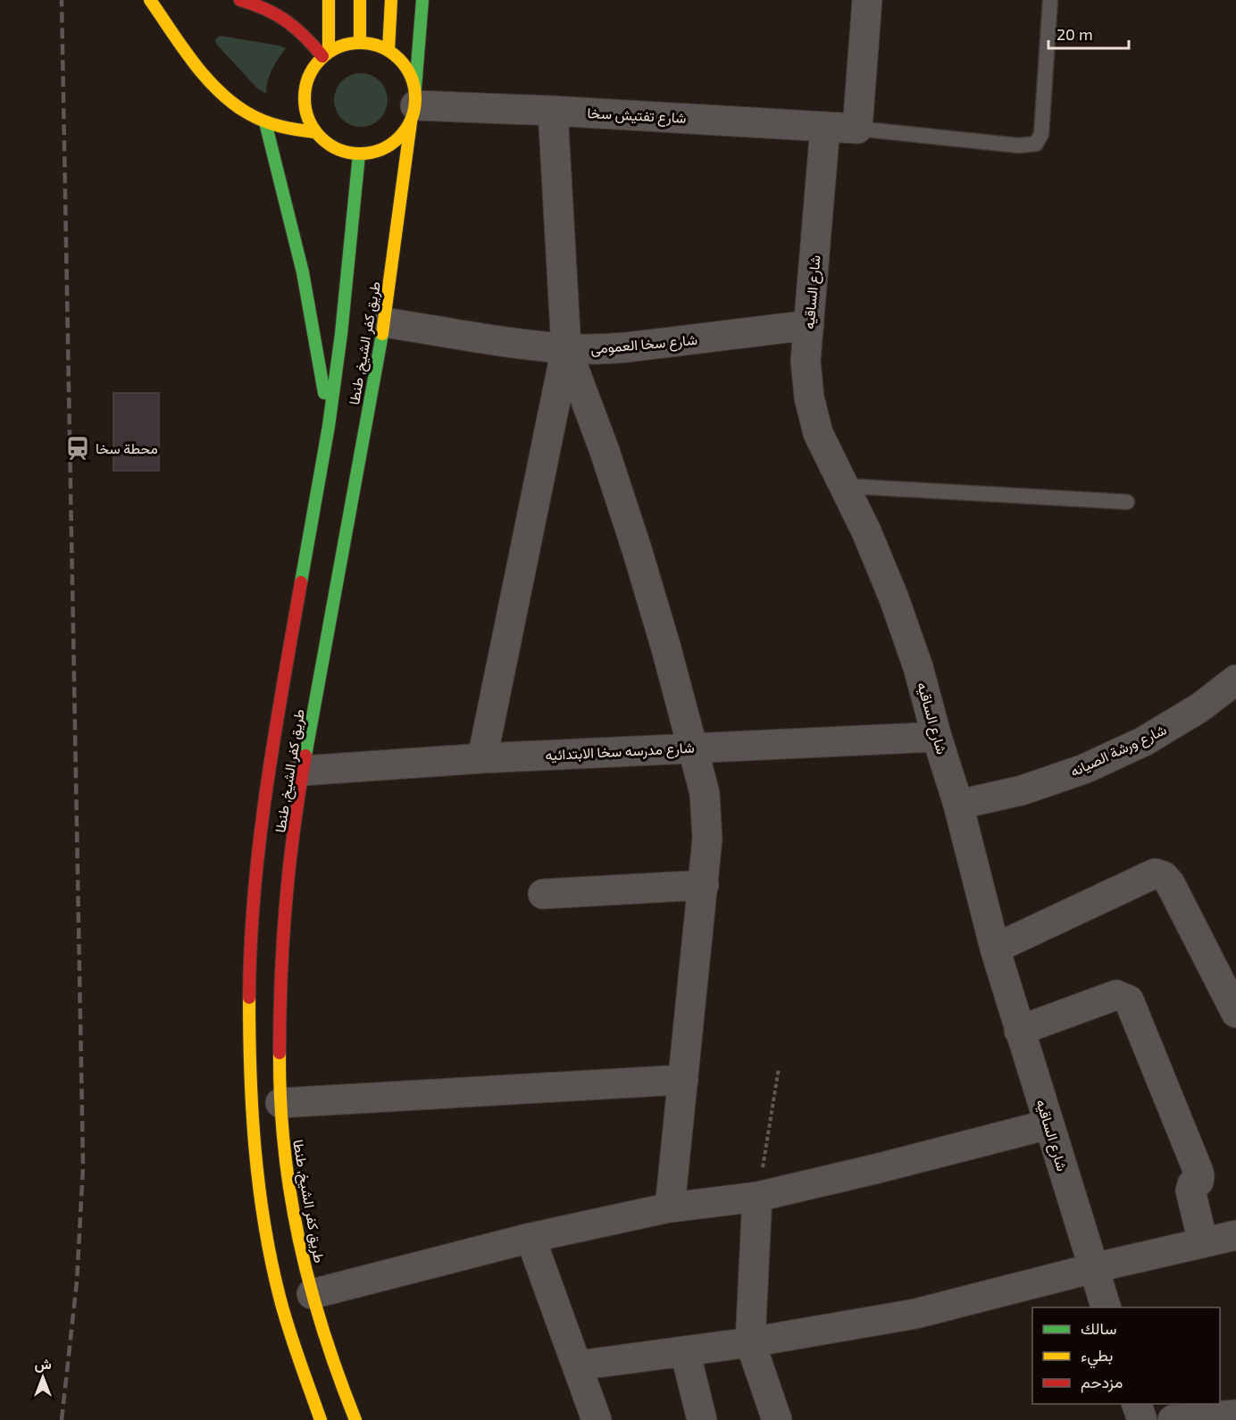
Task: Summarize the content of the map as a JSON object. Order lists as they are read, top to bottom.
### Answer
{
  "streets": {
    "main road": ["طريق كفر الشيخ, طنطا"],
    "street": [
      "شارع تفتيش سخا",
      "شارع الساقيه",
      "شارع سخا العمومى",
      "شارع ورشة الصيانه",
      "شارع مدرسه سخا الابتدائيه"
    ]
  },
  "crossings": [
    ["شارع تفتيش سخا", "شارع الساقيه"],
    ["شارع تفتيش سخا", "طريق كفر الشيخ, طنطا"],
    ["شارع الساقيه", "شارع سخا العمومى"],
    ["شارع الساقيه", "شارع ورشة الصيانه"],
    ["شارع الساقيه", "شارع مدرسه سخا الابتدائيه"],
    ["طريق كفر الشيخ, طنطا", "شارع سخا العمومى"],
    ["طريق كفر الشيخ, طنطا", "شارع مدرسه سخا الابتدائيه"]
  ],
  "places": {
    "station": ["محطة سخا"]
  },
  "legend": ["سالك", "بطيء", "مزدحم"],
  "scale_bar": "20 m",
  "north": "top"
}
